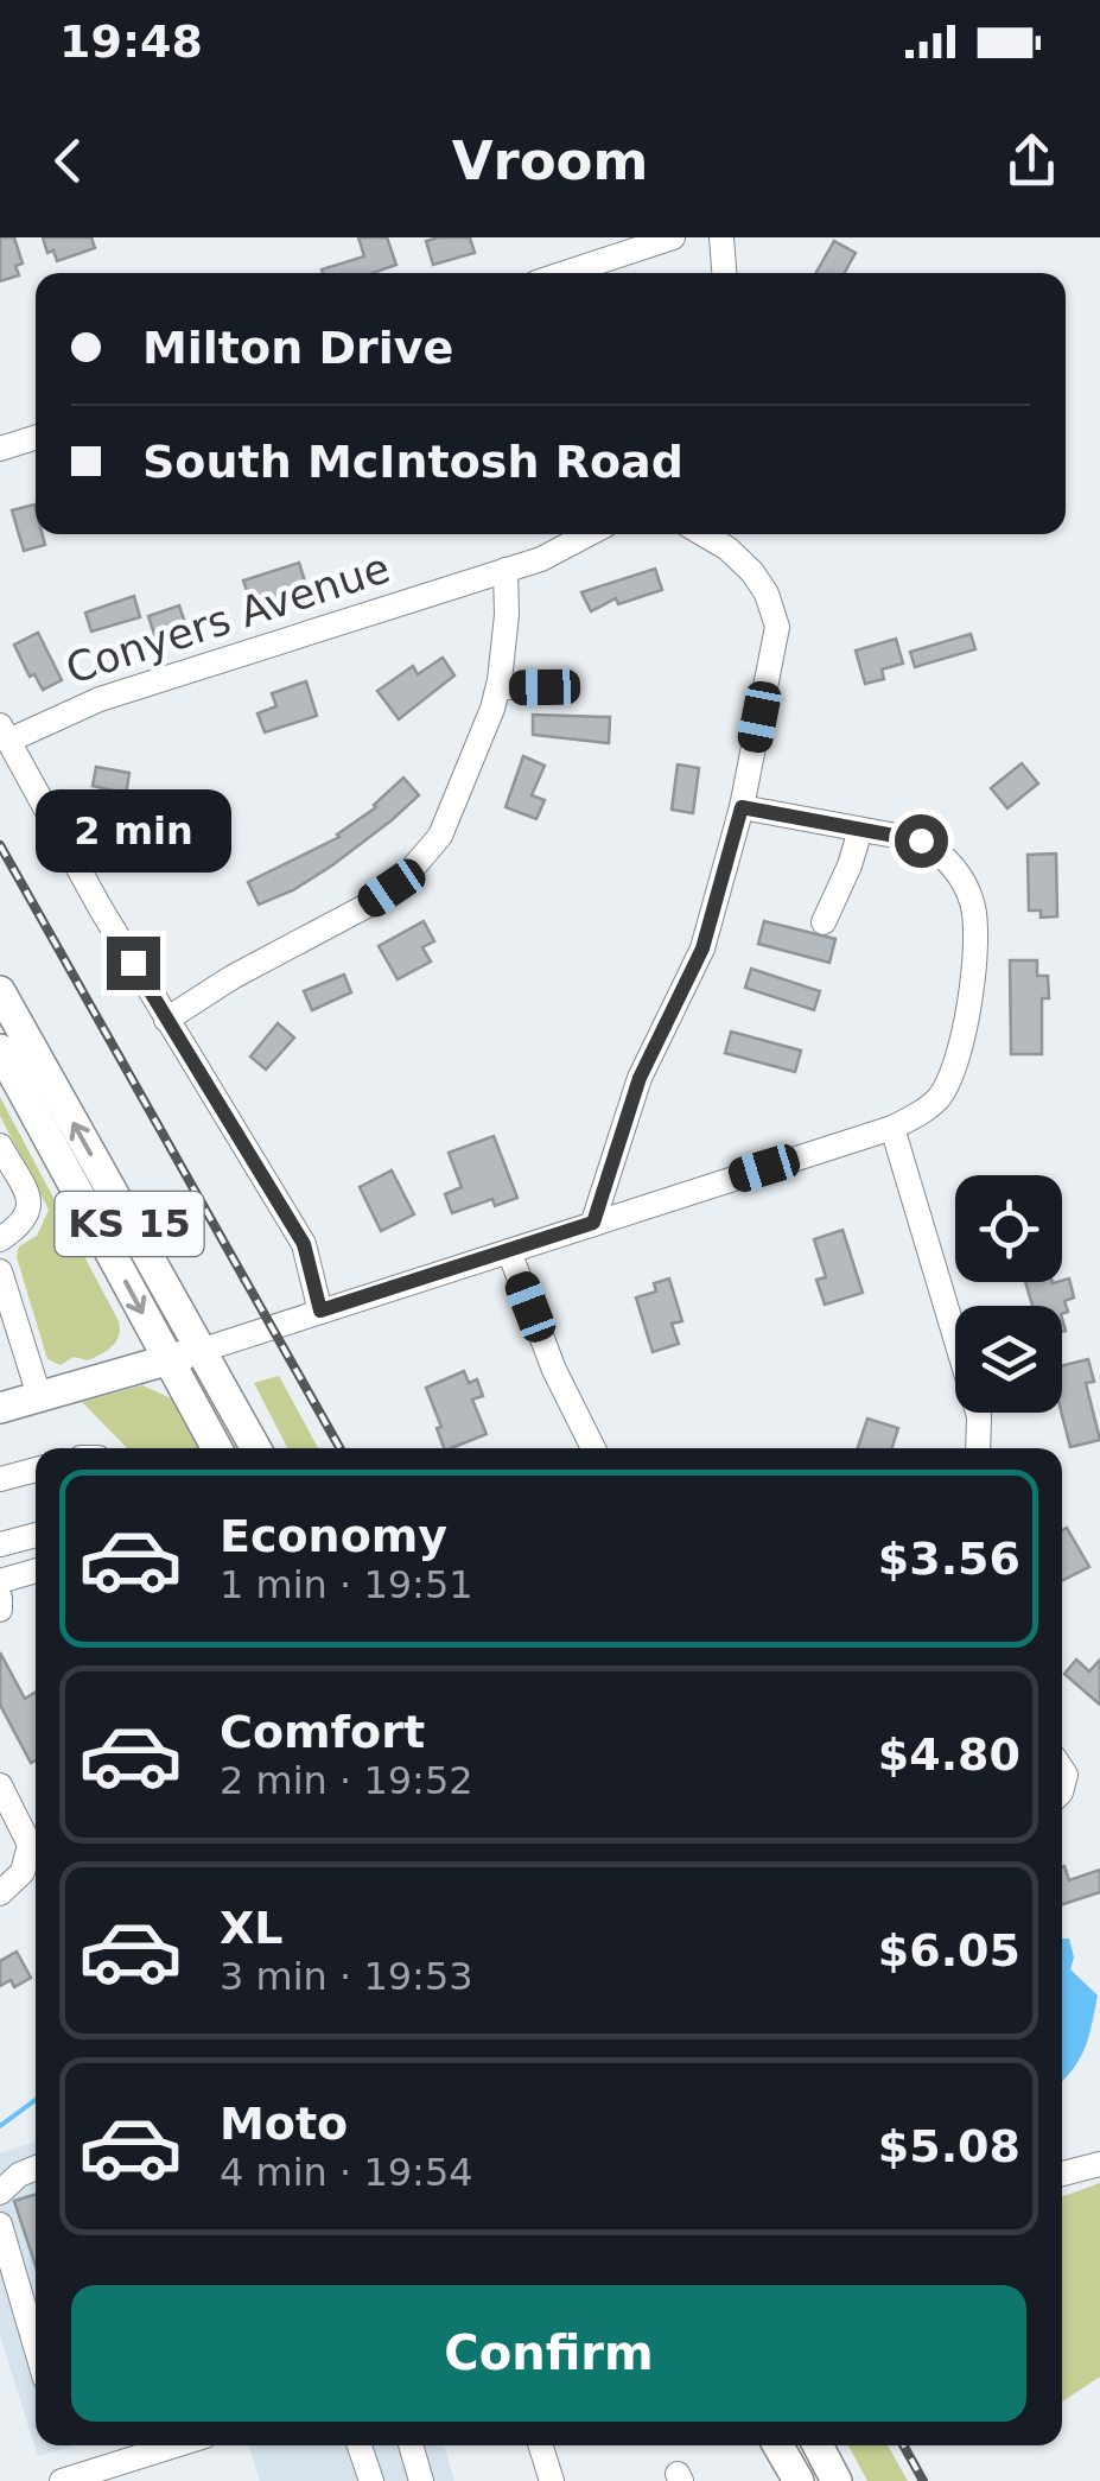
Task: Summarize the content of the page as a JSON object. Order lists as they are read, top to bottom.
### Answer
{
  "streets": {
    "main road": ["KS 15"],
    "street": ["Conyers Avenue"]
  },
  "page": {
    "status": "19:48",
    "header": "Vroom",
    "banner": ["Milton Drive", "South McIntosh Road"],
    "bubble": "2 min",
    "list": [
      {
        "name": "Economy",
        "note": "1 min · 19:51",
        "value": "$3.56"
      },
      {
        "name": "Comfort",
        "note": "2 min · 19:52",
        "value": "$4.80"
      },
      {
        "name": "XL",
        "note": "3 min · 19:53",
        "value": "$6.05"
      },
      {
        "name": "Moto",
        "note": "4 min · 19:54",
        "value": "$5.08"
      }
    ],
    "buttons": "Confirm"
  }
}
